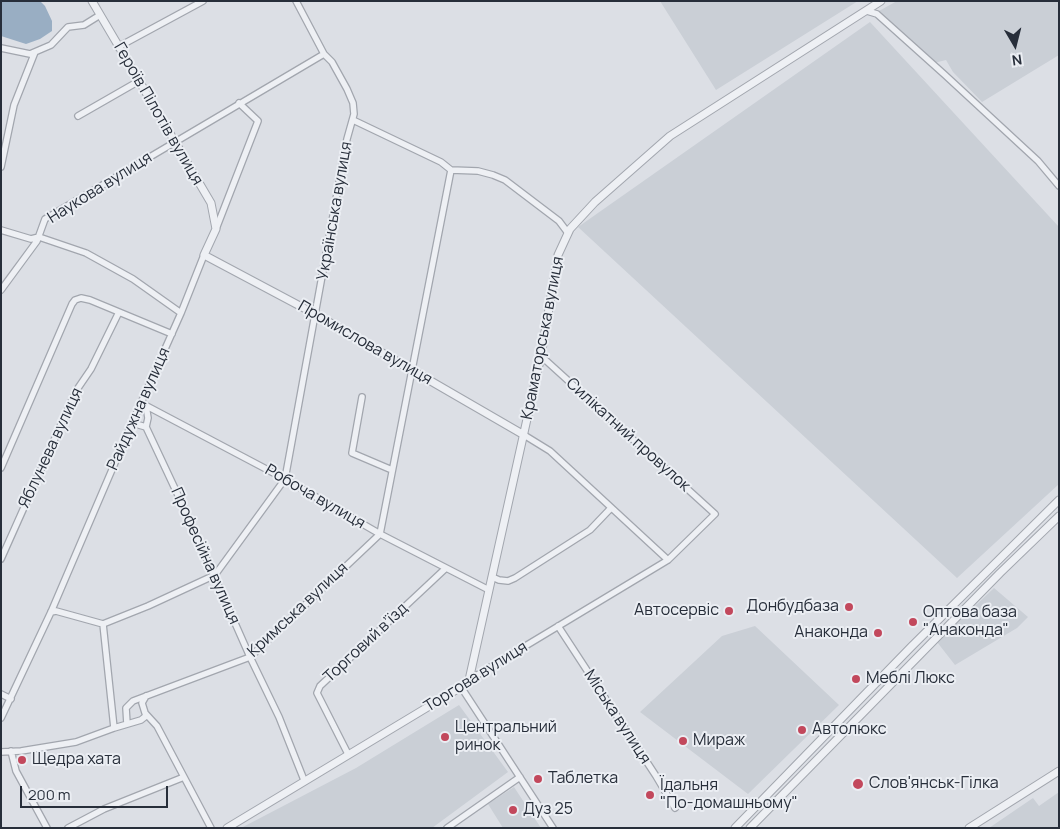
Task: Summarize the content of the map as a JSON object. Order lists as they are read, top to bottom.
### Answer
{
  "streets": {
    "street": [
      "Героїв Пілотів вулиця",
      "Наукова вулиця",
      "Українська вулиця",
      "Краматорська вулиця",
      "Промислова вулиця",
      "Райдужна вулиця",
      "Силікатний провулок",
      "Яблунева вулиця",
      "Робоча вулиця",
      "Професійна вулиця",
      "Кримська вулиця",
      "Торговий в’їзд",
      "Торгова вулиця",
      "Міська вулиця"
    ]
  },
  "crossings": [
    ["Героїв Пілотів вулиця", "Наукова вулиця"],
    ["Героїв Пілотів вулиця", "Райдужна вулиця"],
    ["Наукова вулиця", "Райдужна вулиця"],
    ["Українська вулиця", "Промислова вулиця"],
    ["Українська вулиця", "Робоча вулиця"],
    ["Краматорська вулиця", "Промислова вулиця"],
    ["Краматорська вулиця", "Силікатний провулок"],
    ["Краматорська вулиця", "Робоча вулиця"],
    ["Краматорська вулиця", "Торгова вулиця"],
    ["Промислова вулиця", "Райдужна вулиця"],
    ["Райдужна вулиця", "Робоча вулиця"],
    ["Силікатний провулок", "Торгова вулиця"],
    ["Робоча вулиця", "Кримська вулиця"],
    ["Робоча вулиця", "Торговий в’їзд"],
    ["Професійна вулиця", "Кримська вулиця"],
    ["Професійна вулиця", "Торгова вулиця"],
    ["Торговий в’їзд", "Торгова вулиця"],
    ["Торгова вулиця", "Міська вулиця"]
  ],
  "places": [
    "Донбудбаза",
    "Автосервіс",
    "Оптова база \"Анаконда\"",
    "Анаконда",
    "Меблі Люкс",
    "Автолюкс",
    "Центральний ринок",
    "Мираж",
    "Щедра хата",
    "Таблетка",
    "Слов'янськ-Гілка",
    "Їдальня \"По-домашньому\"",
    "Дуз 25"
  ],
  "scale_bar": "200 m",
  "north": "bottom"
}
